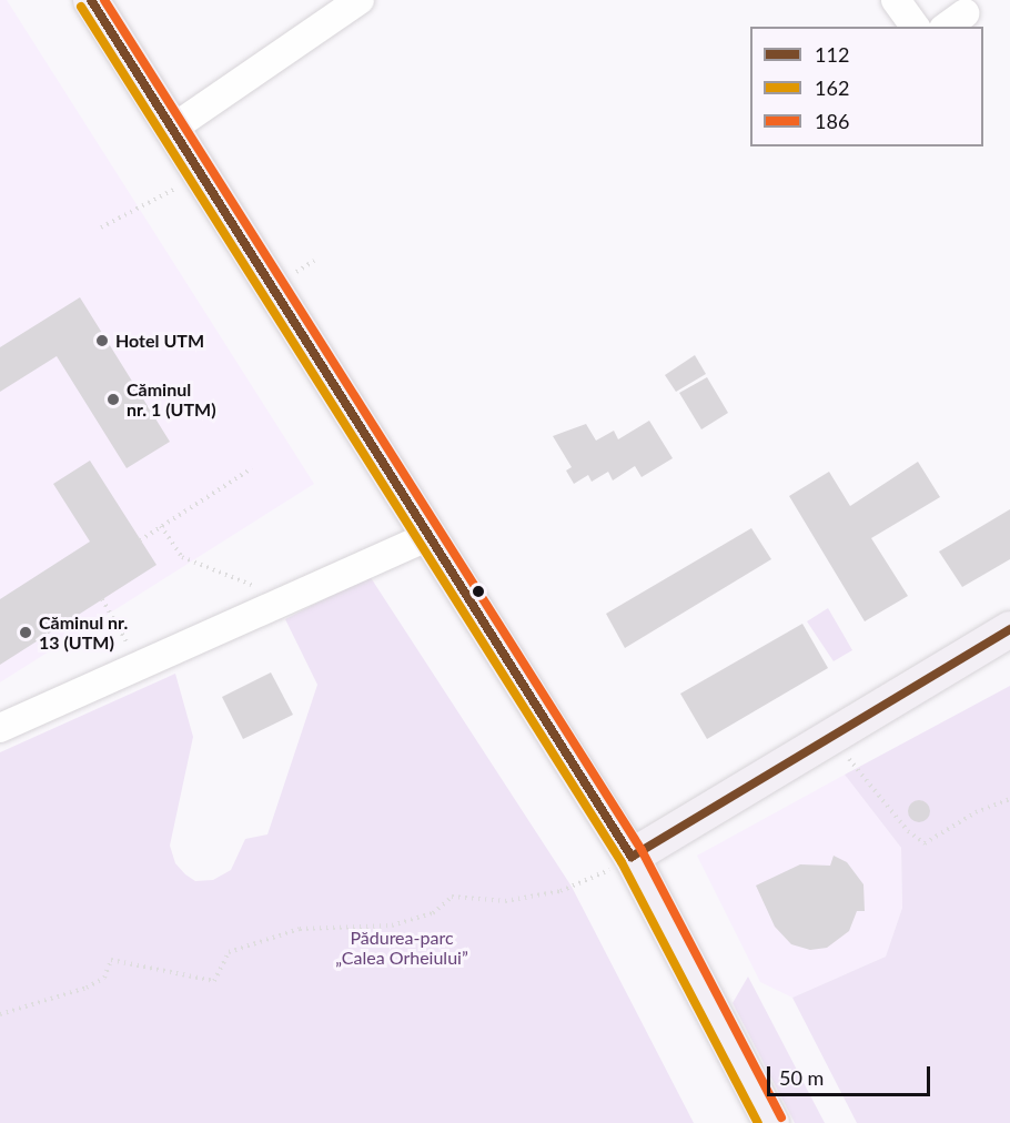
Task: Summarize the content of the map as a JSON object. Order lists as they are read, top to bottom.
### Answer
{
  "parks": ["Pădurea-parc „Calea Orheiului”"],
  "places": ["Hotel UTM", "Căminul nr. 1 (UTM)", "Căminul nr. 13 (UTM)"],
  "lines": ["transit line 112", "transit line 186", "transit line 162"],
  "legend": ["112", "162", "186"],
  "scale_bar": "50 m"
}
